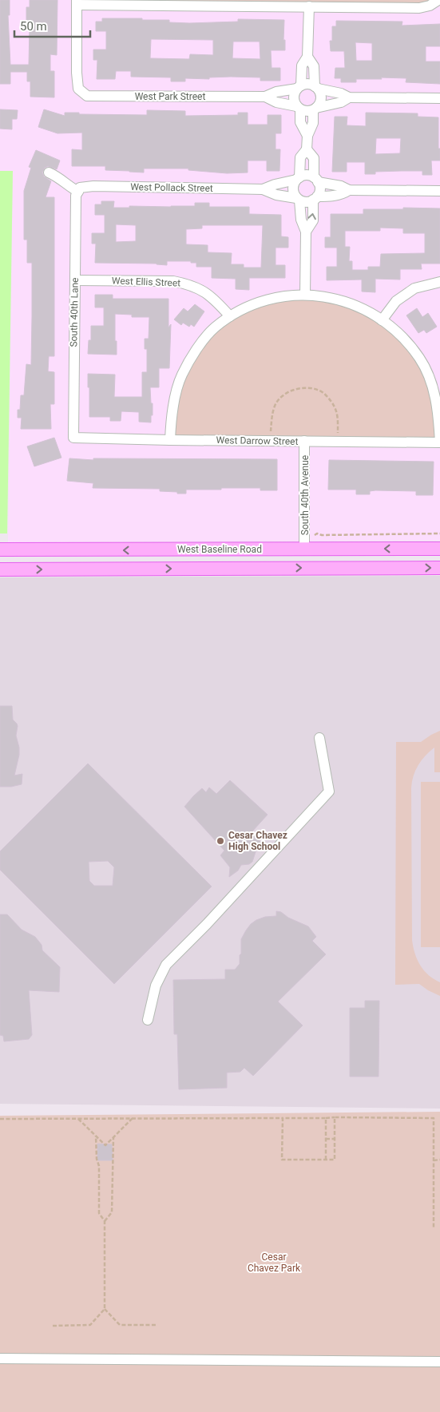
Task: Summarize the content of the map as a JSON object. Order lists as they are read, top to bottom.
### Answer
{
  "streets": {
    "main road": ["West Baseline Road"],
    "street": [
      "West Park Street",
      "West Pollack Street",
      "West Ellis Street",
      "South 40th Lane",
      "West Darrow Street",
      "South 40th Avenue"
    ]
  },
  "crossings": [
    ["West Pollack Street", "South 40th Lane"],
    ["West Ellis Street", "South 40th Lane"],
    ["South 40th Lane", "West Darrow Street"],
    ["West Darrow Street", "South 40th Avenue"],
    ["South 40th Avenue", "West Baseline Road"]
  ],
  "parks": ["Cesar Chavez Park"],
  "places": ["Cesar Chavez High School"],
  "scale_bar": "50 m"
}
